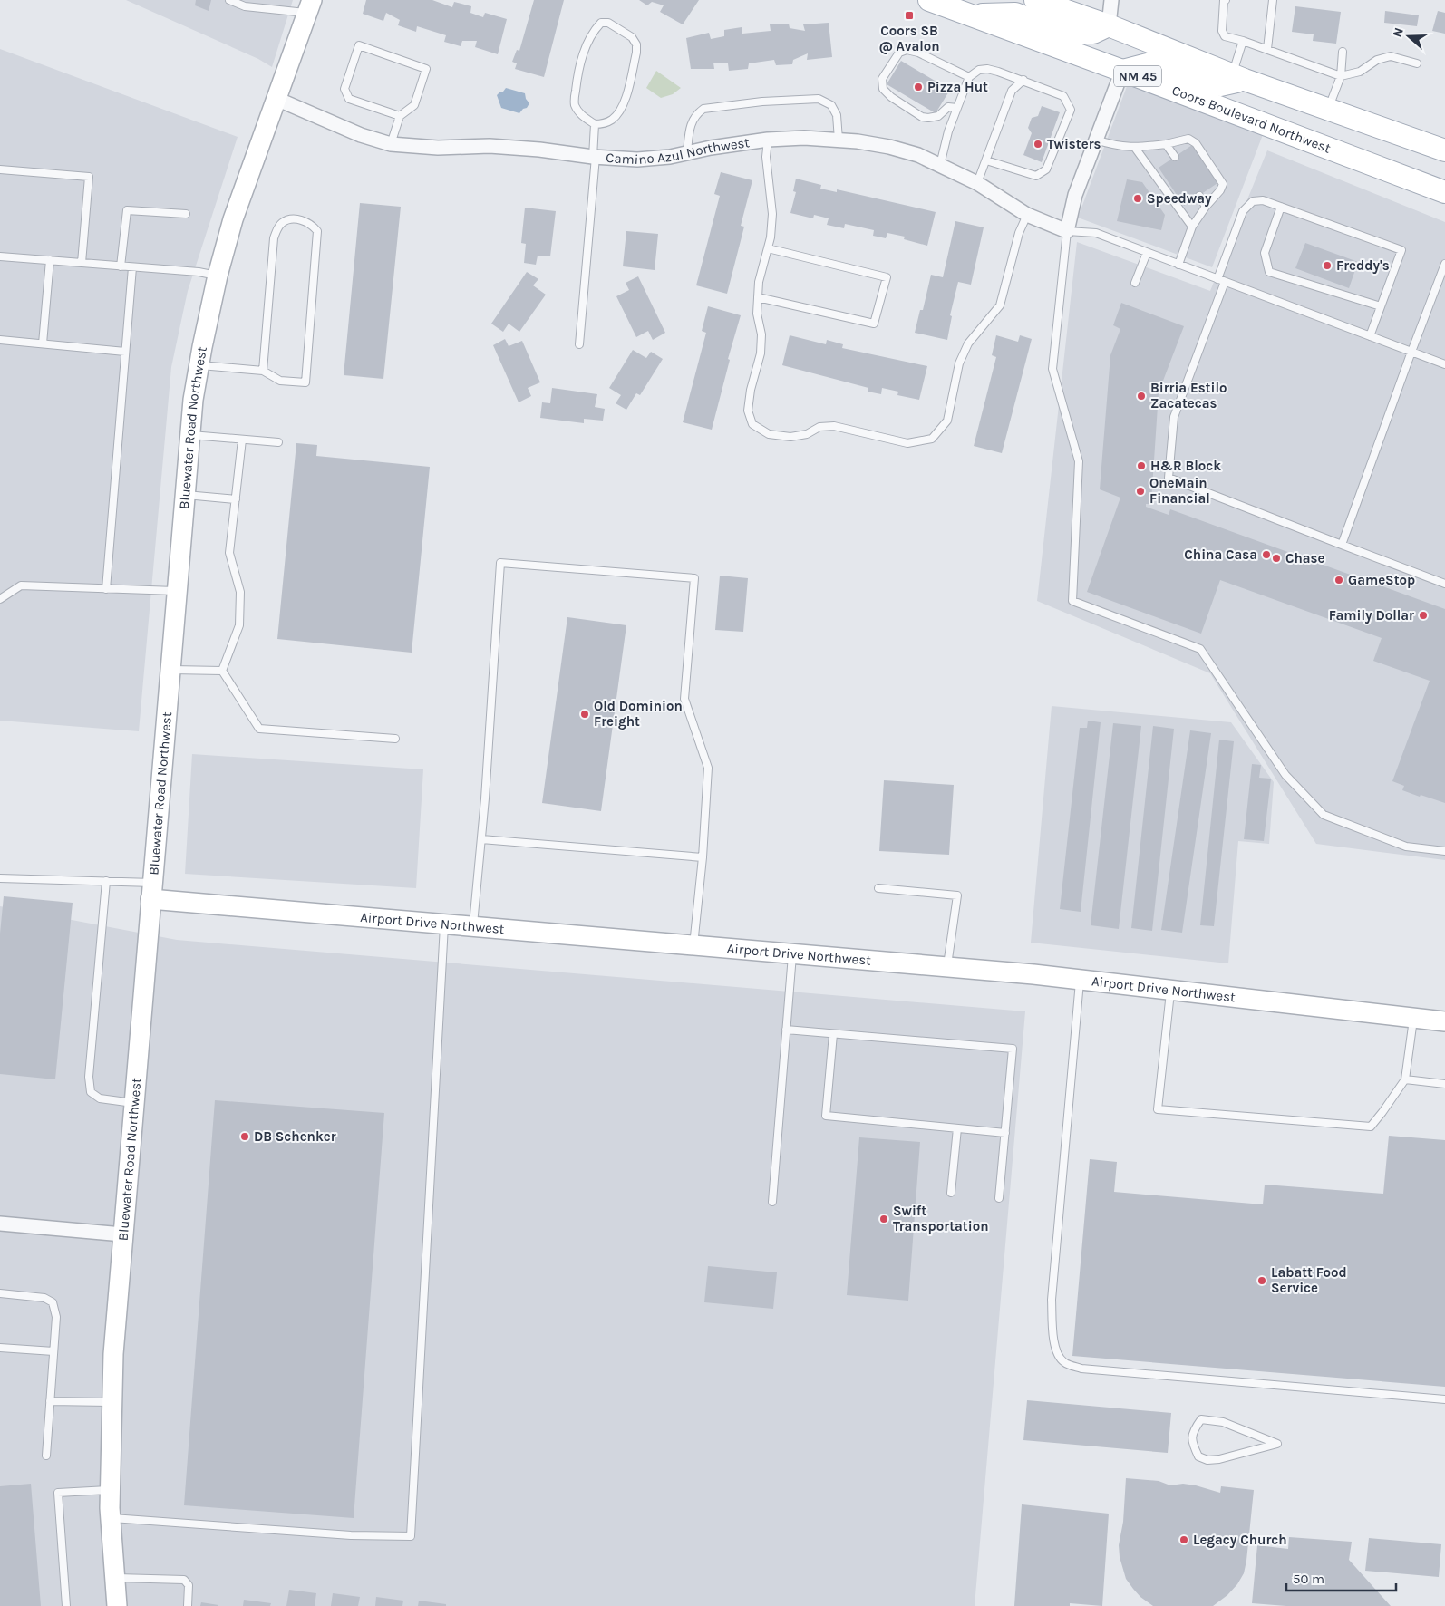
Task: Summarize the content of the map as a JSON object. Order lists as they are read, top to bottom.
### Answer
{
  "streets": {
    "main road": ["NM 45", "Coors Boulevard Northwest"],
    "street": ["Camino Azul Northwest", "Bluewater Road Northwest", "Airport Drive Northwest"]
  },
  "crossings": [
    ["Camino Azul Northwest", "Bluewater Road Northwest"],
    ["Bluewater Road Northwest", "Airport Drive Northwest"]
  ],
  "places": {
    "transit": ["Coors SB @ Avalon"],
    "other": [
      "Pizza Hut",
      "Twisters",
      "Speedway",
      "Freddy's",
      "Birria Estilo Zacatecas",
      "H&R Block",
      "OneMain Financial",
      "China Casa",
      "Chase",
      "GameStop",
      "Family Dollar",
      "Old Dominion Freight",
      "DB Schenker",
      "Swift Transportation",
      "Labatt Food Service",
      "Legacy Church"
    ]
  },
  "scale_bar": "50 m",
  "north": "left"
}
